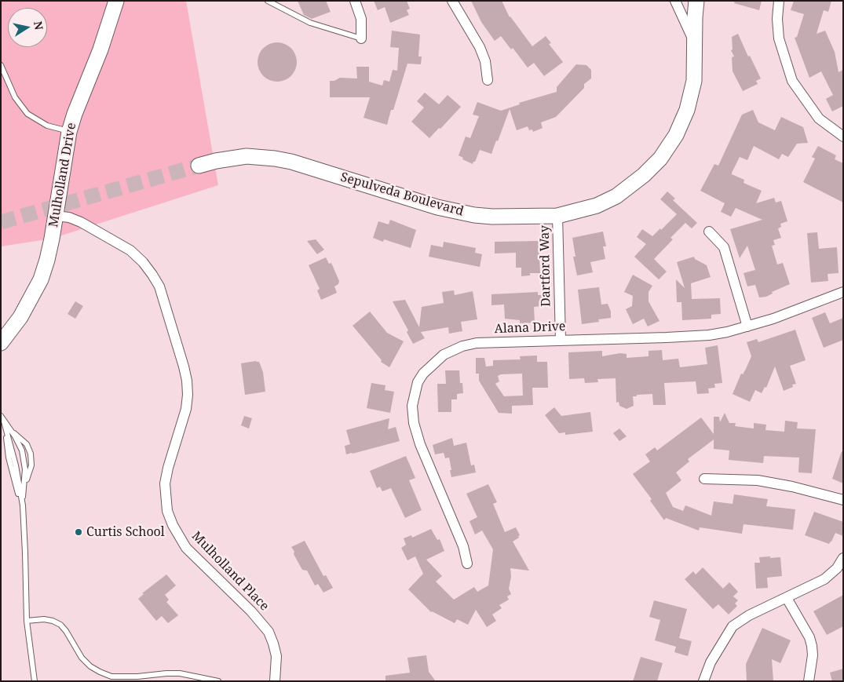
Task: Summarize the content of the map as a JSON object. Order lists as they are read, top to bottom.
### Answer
{
  "streets": {
    "main road": ["Mulholland Drive", "Sepulveda Boulevard"],
    "street": ["Dartford Way", "Alana Drive", "Mulholland Place"]
  },
  "crossings": [
    ["Mulholland Drive", "Mulholland Place"],
    ["Sepulveda Boulevard", "Dartford Way"],
    ["Dartford Way", "Alana Drive"]
  ],
  "places": ["Curtis School"],
  "north": "right"
}
